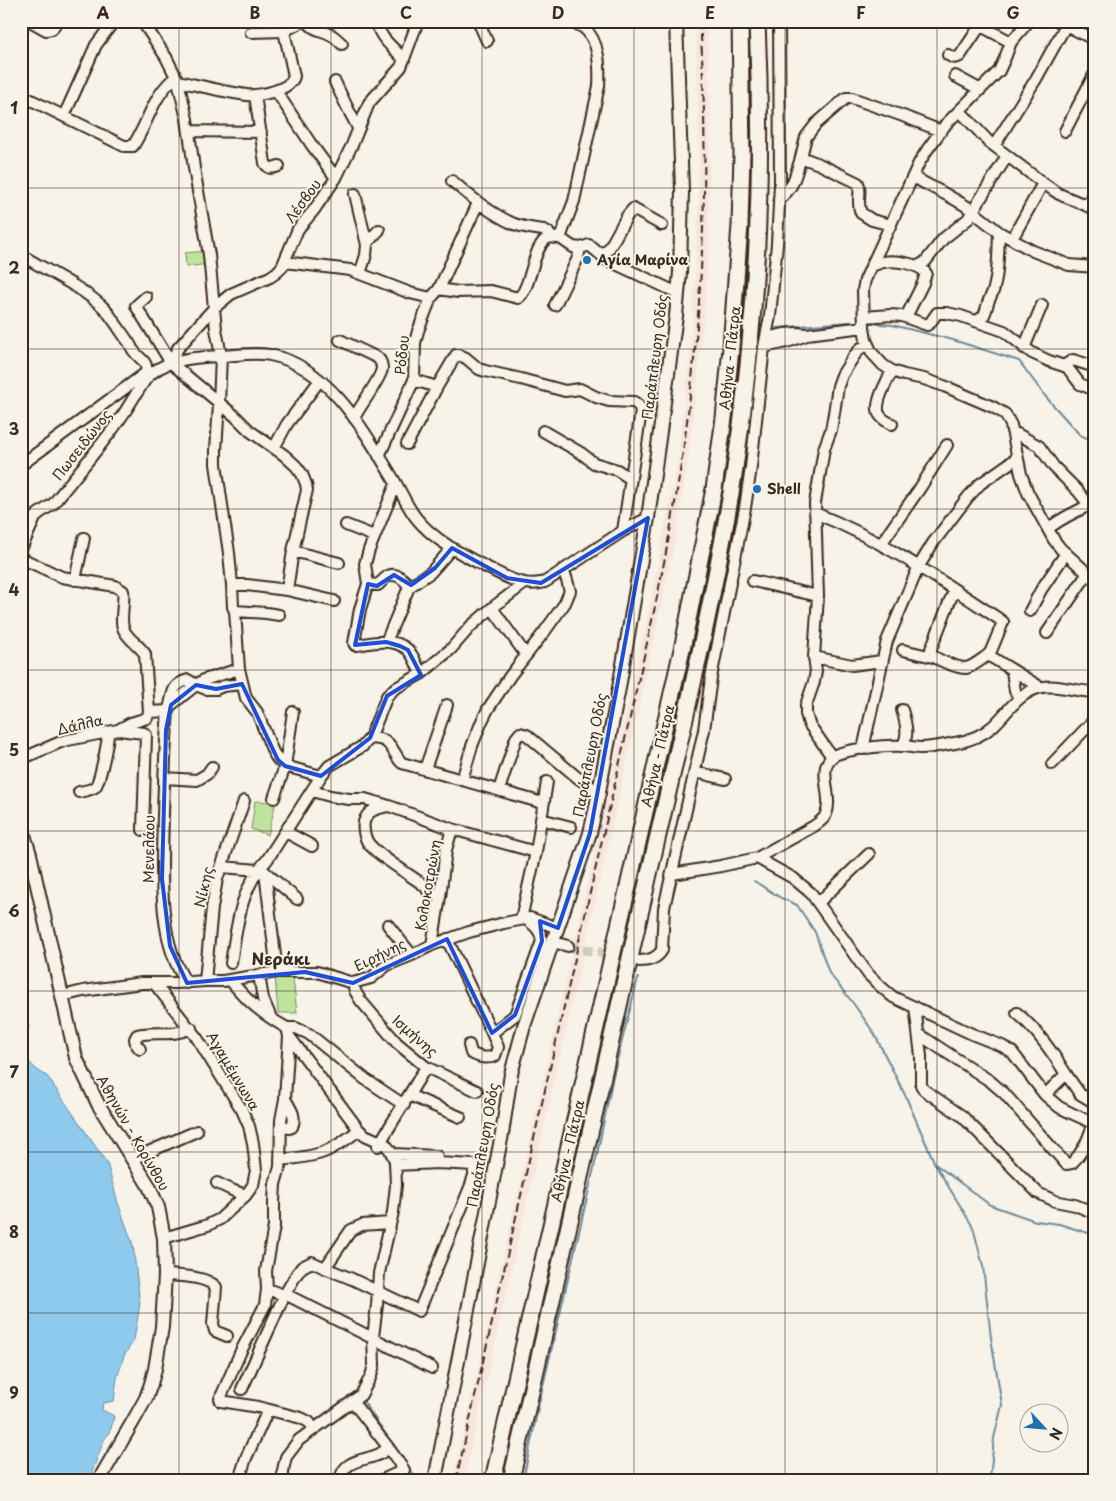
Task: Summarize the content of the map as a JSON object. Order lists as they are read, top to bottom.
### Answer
{
  "streets": {
    "highway": ["Αθήνα - Πάτρα"],
    "main road": ["Παράπλευρη Οδός", "Αθηνών - Κορίνθου"],
    "street": [
      "Λέσβου",
      "Ρόδου",
      "Πωσειδώνος",
      "Δάλλα",
      "Μενελάου",
      "Κολοκοτρώνη",
      "Νίκης",
      "Ειρήνης",
      "Ισμήνης",
      "Αγαμέμνωνα"
    ]
  },
  "crossings": [
    ["Ρόδου", "Πωσειδώνος"],
    ["Μενελάου", "Ειρήνης"],
    ["Κολοκοτρώνη", "Ειρήνης"],
    ["Νίκης", "Ειρήνης"],
    ["Ειρήνης", "Ισμήνης"],
    ["Ειρήνης", "Αγαμέμνωνα"],
    ["Ειρήνης", "Αθηνών - Κορίνθου"]
  ],
  "districts": ["Νεράκι"],
  "places": ["Αγία Μαρίνα", "Shell"],
  "north": "bottom right",
  "grid": {
    "columns": [
      "A",
      "B",
      "C",
      "D",
      "E",
      "F",
      "G"
    ],
    "rows": [
      "1",
      "2",
      "3",
      "4",
      "5",
      "6",
      "7",
      "8",
      "9"
    ]
  }
}
